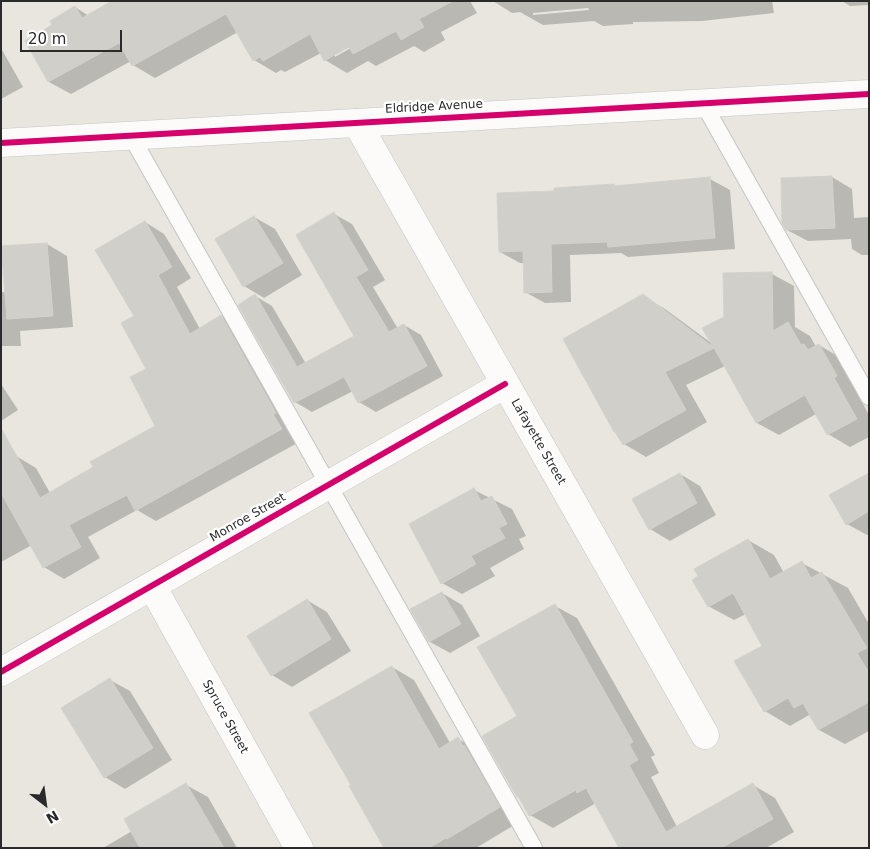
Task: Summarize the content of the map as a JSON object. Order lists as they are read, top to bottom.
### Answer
{
  "streets": {
    "street": [
      "Eldridge Avenue",
      "Lafayette Street",
      "Monroe Street",
      "Spruce Street"
    ]
  },
  "crossings": [
    ["Eldridge Avenue", "Lafayette Street"],
    ["Lafayette Street", "Monroe Street"],
    ["Monroe Street", "Spruce Street"]
  ],
  "scale_bar": "20 m",
  "north": "bottom right"
}
